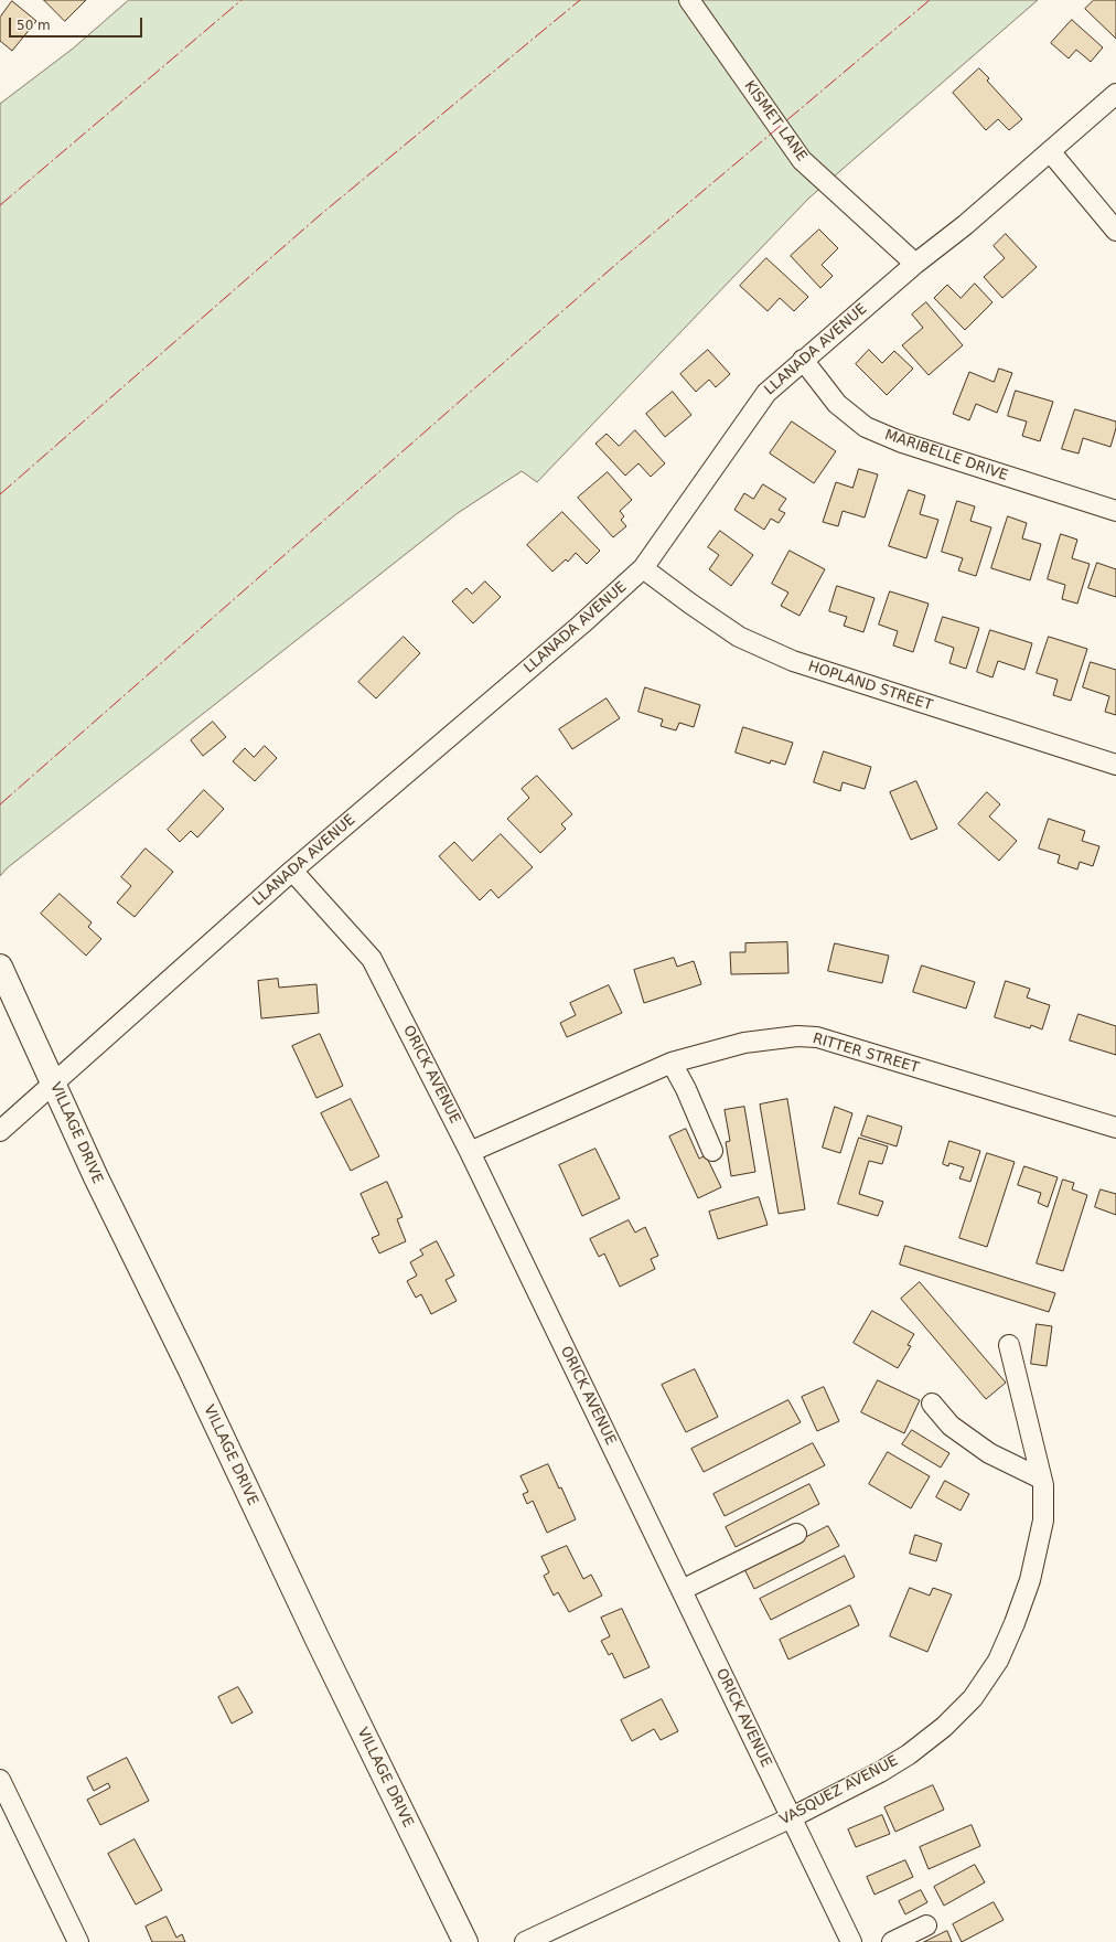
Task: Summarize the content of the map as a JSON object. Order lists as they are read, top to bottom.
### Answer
{
  "streets": {
    "main road": ["VILLAGE DRIVE"],
    "street": [
      "KISMET LANE",
      "LLANADA AVENUE",
      "MARIBELLE DRIVE",
      "HOPLAND STREET",
      "RITTER STREET",
      "ORICK AVENUE",
      "VASQUEZ AVENUE"
    ]
  },
  "crossings": [
    ["KISMET LANE", "LLANADA AVENUE"],
    ["LLANADA AVENUE", "MARIBELLE DRIVE"],
    ["LLANADA AVENUE", "HOPLAND STREET"],
    ["LLANADA AVENUE", "ORICK AVENUE"],
    ["LLANADA AVENUE", "VILLAGE DRIVE"],
    ["RITTER STREET", "ORICK AVENUE"],
    ["ORICK AVENUE", "VASQUEZ AVENUE"]
  ],
  "scale_bar": "50 m"
}
